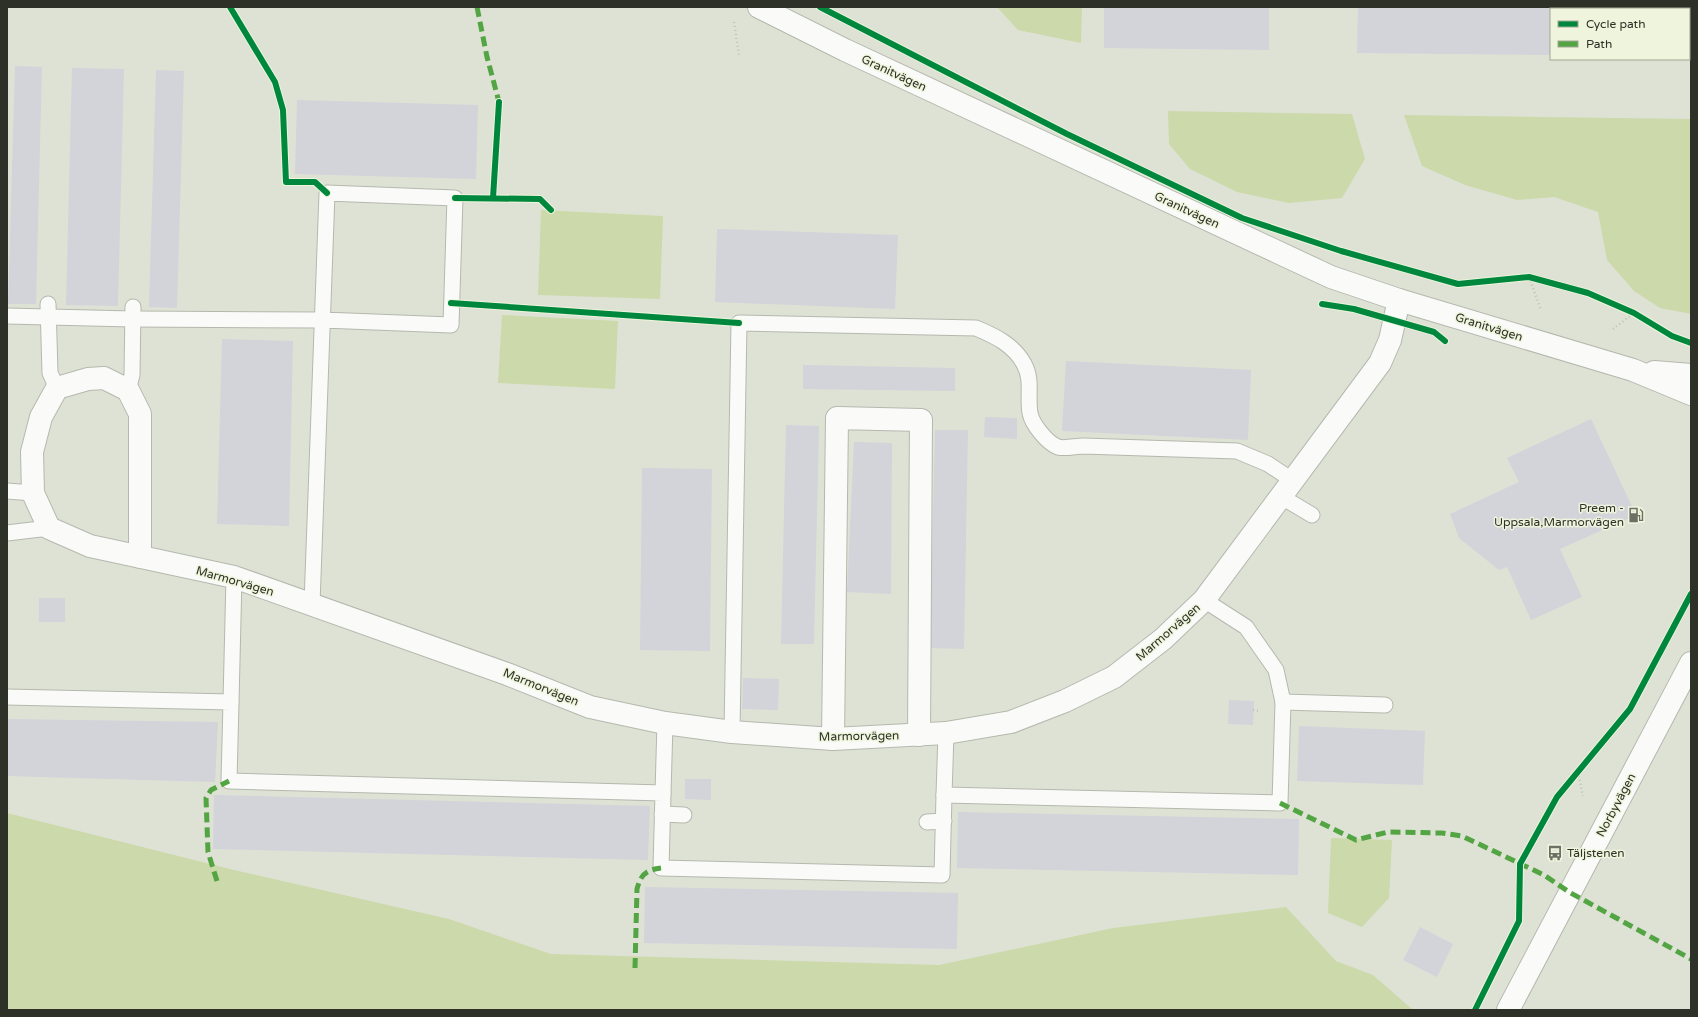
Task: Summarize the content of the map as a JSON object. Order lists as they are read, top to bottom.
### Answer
{
  "streets": {
    "street": ["Granitvägen", "Marmorvägen", "Norbyvägen"]
  },
  "crossings": [
    ["Granitvägen", "Marmorvägen"]
  ],
  "places": {
    "fuel station": ["Preem - Uppsala,Marmorvägen"],
    "bus stop": ["Täljstenen"]
  },
  "legend": ["Cycle path", "Path"]
}
